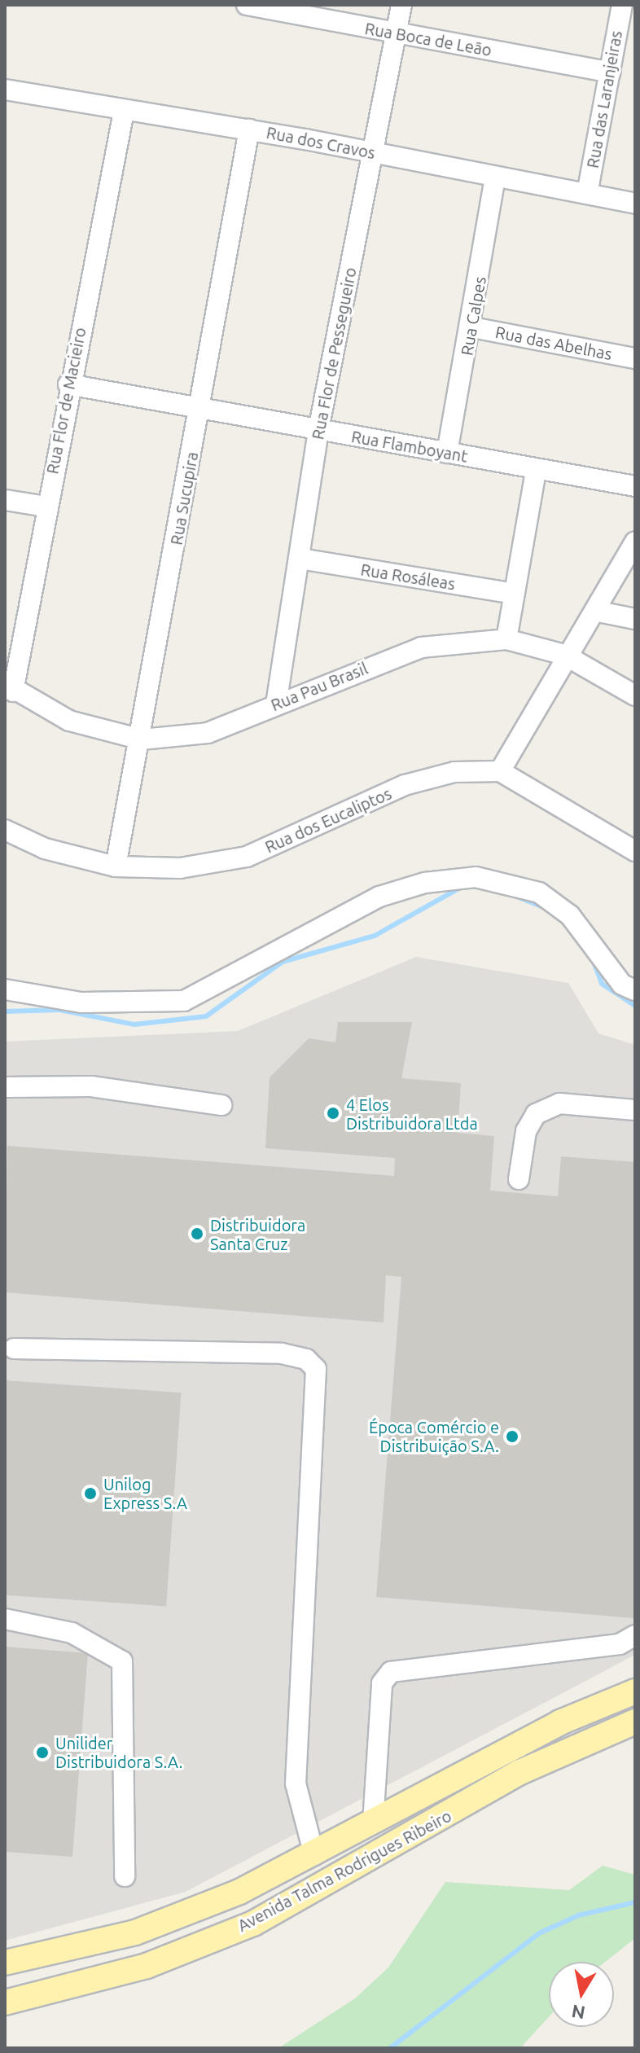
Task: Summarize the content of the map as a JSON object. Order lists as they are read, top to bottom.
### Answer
{
  "streets": {
    "main road": ["Avenida Talma Rodrigues Ribeiro"],
    "street": [
      "Rua Boca de Leão",
      "Rua das Laranjeiras",
      "Rua dos Cravos",
      "Rua Calpes",
      "Rua das Abelhas",
      "Rua Flor de Pessegueiro",
      "Rua Flor de Macieiro",
      "Rua Flamboyant",
      "Rua Sucupira",
      "Rua Rosáleas",
      "Rua Pau Brasil",
      "Rua dos Eucaliptos"
    ]
  },
  "crossings": [
    ["Rua Boca de Leão", "Rua das Laranjeiras"],
    ["Rua Boca de Leão", "Rua Flor de Pessegueiro"],
    ["Rua das Laranjeiras", "Rua dos Cravos"],
    ["Rua dos Cravos", "Rua Calpes"],
    ["Rua dos Cravos", "Rua Flor de Pessegueiro"],
    ["Rua dos Cravos", "Rua Flor de Macieiro"],
    ["Rua dos Cravos", "Rua Sucupira"],
    ["Rua Calpes", "Rua das Abelhas"],
    ["Rua Calpes", "Rua Flamboyant"],
    ["Rua Flor de Pessegueiro", "Rua Flamboyant"],
    ["Rua Flor de Pessegueiro", "Rua Rosáleas"],
    ["Rua Flor de Pessegueiro", "Rua Pau Brasil"],
    ["Rua Flor de Macieiro", "Rua Flamboyant"],
    ["Rua Flor de Macieiro", "Rua Pau Brasil"],
    ["Rua Flamboyant", "Rua Sucupira"],
    ["Rua Sucupira", "Rua Pau Brasil"],
    ["Rua Sucupira", "Rua dos Eucaliptos"]
  ],
  "places": [
    "4 Elos Distribuidora Ltda",
    "Distribuidora Santa Cruz",
    "Época Comércio e Distribuição S.A.",
    "Unilog Express S.A",
    "Unilider Distribuidora S.A."
  ],
  "north": "bottom"
}
